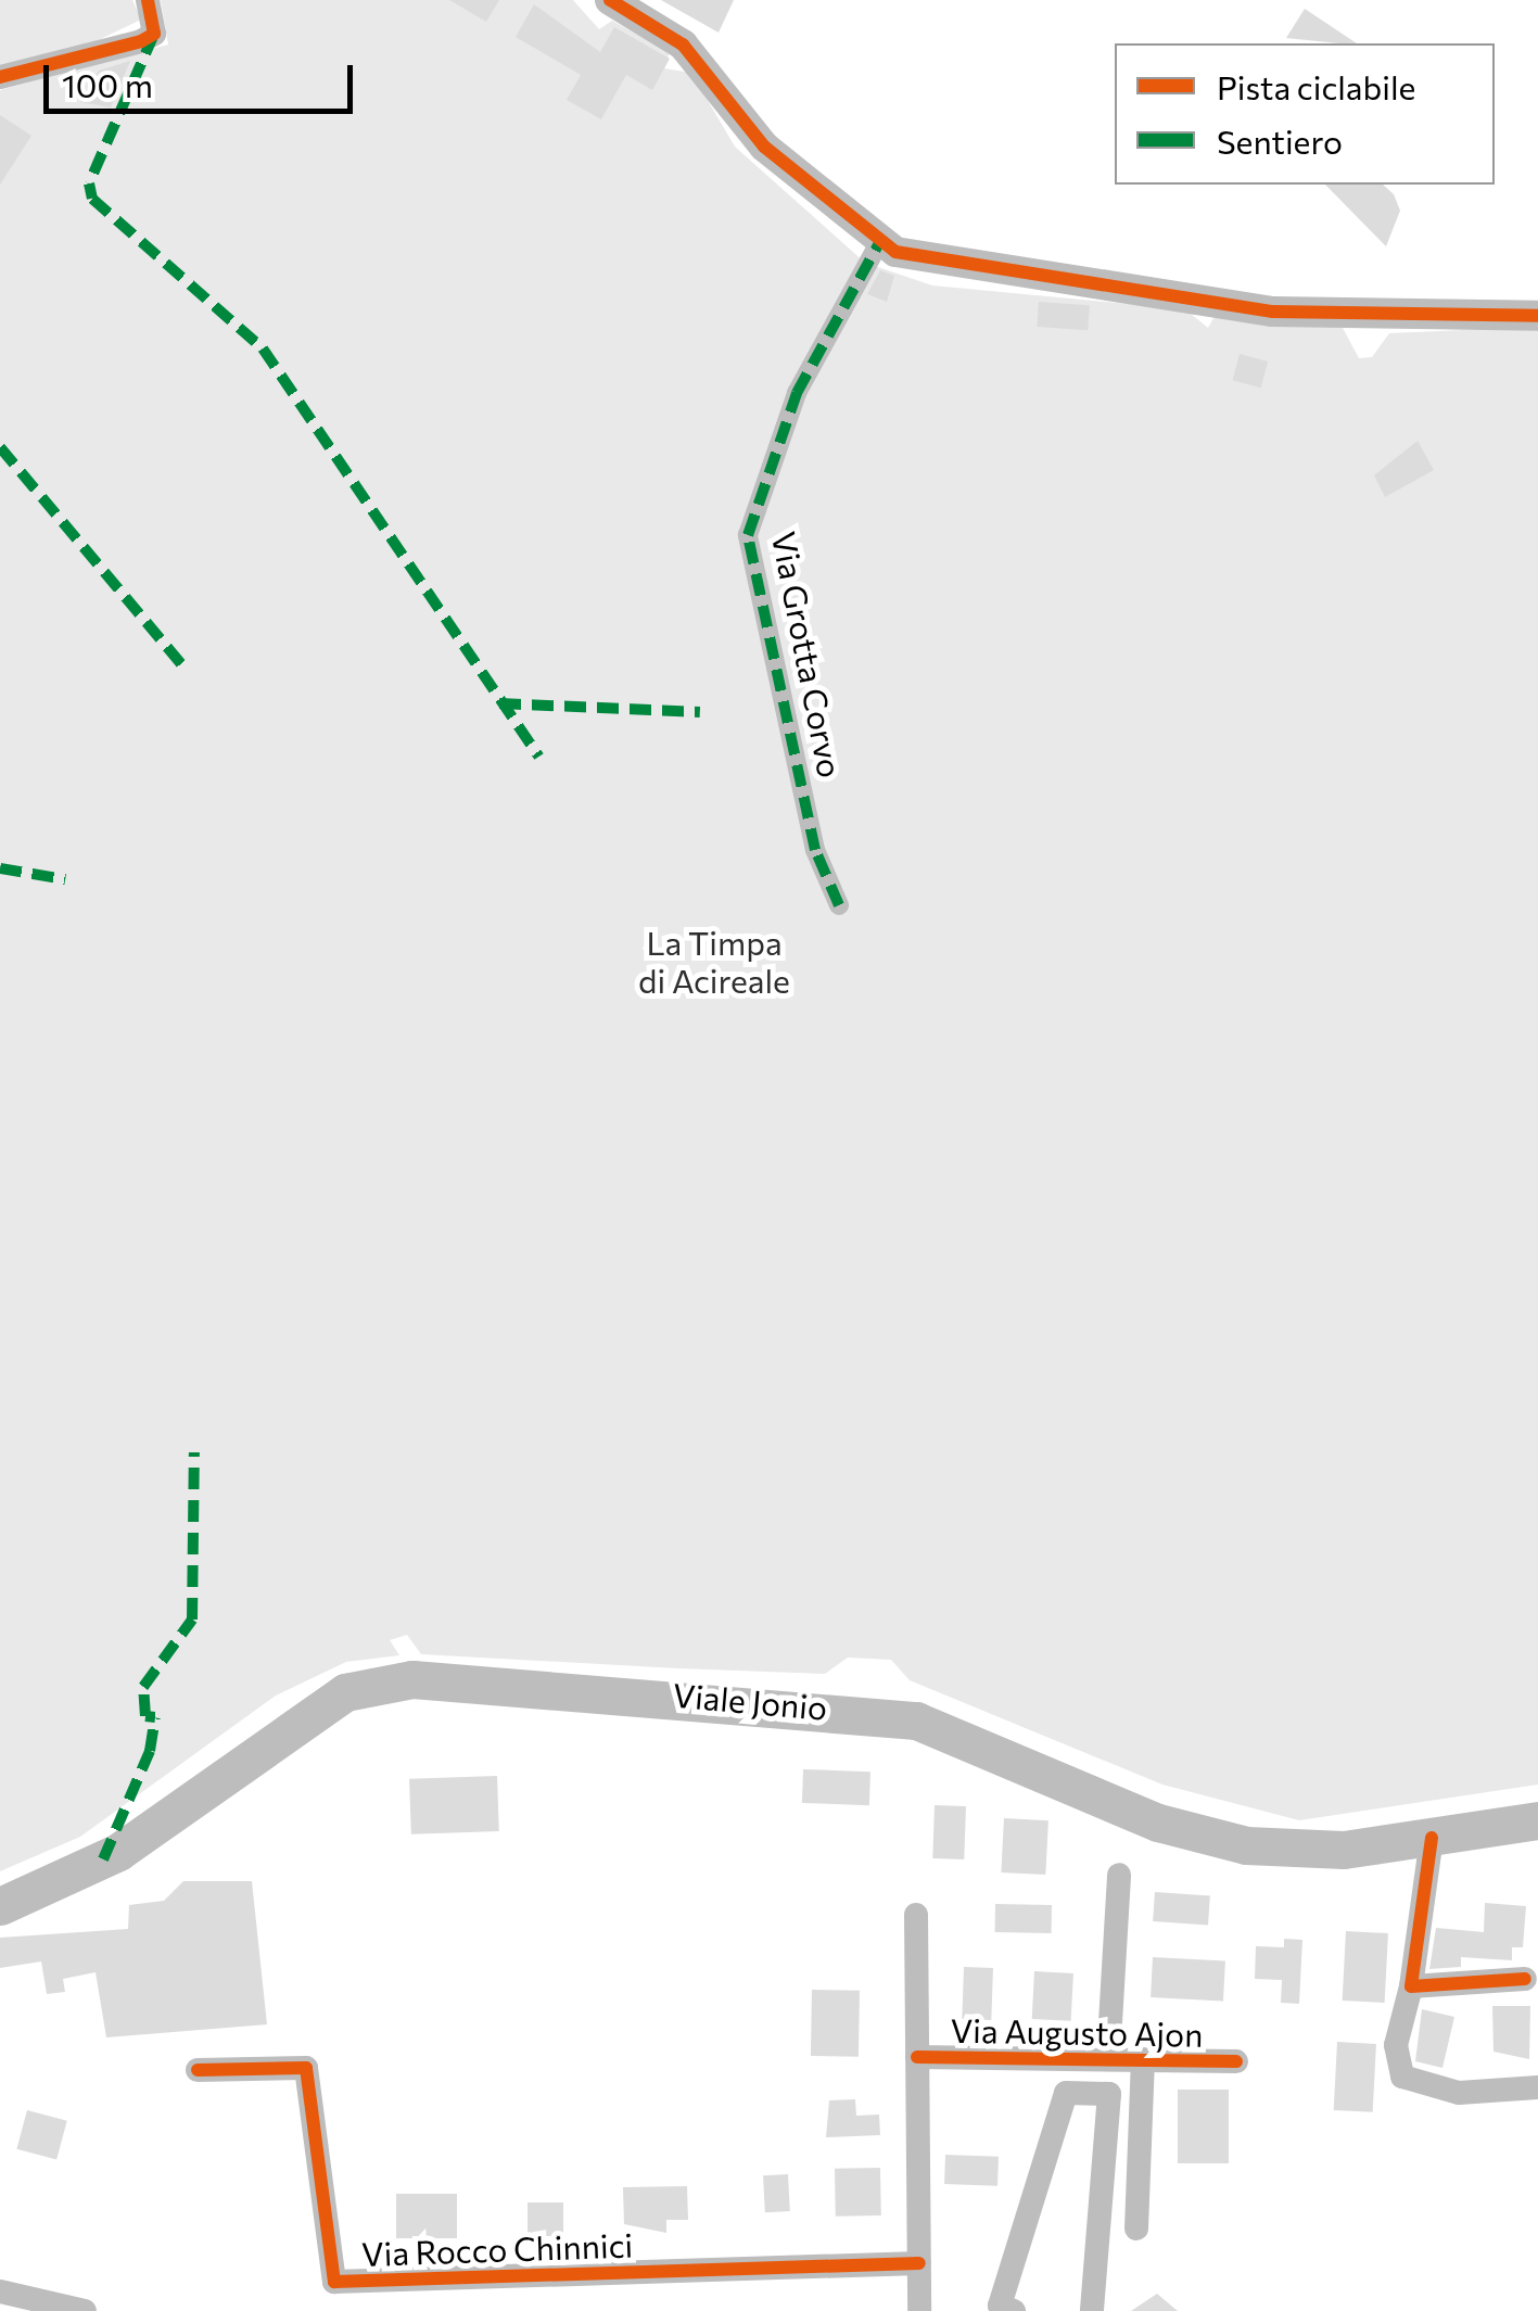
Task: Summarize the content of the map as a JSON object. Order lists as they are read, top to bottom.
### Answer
{
  "streets": {
    "main road": ["Viale Jonio"],
    "street": ["Via Grotta Corvo", "Via Augusto Ajon", "Via Rocco Chinnici"]
  },
  "parks": ["La Timpa di Acireale"],
  "legend": ["Pista ciclabile", "Sentiero"],
  "scale_bar": "100 m"
}
